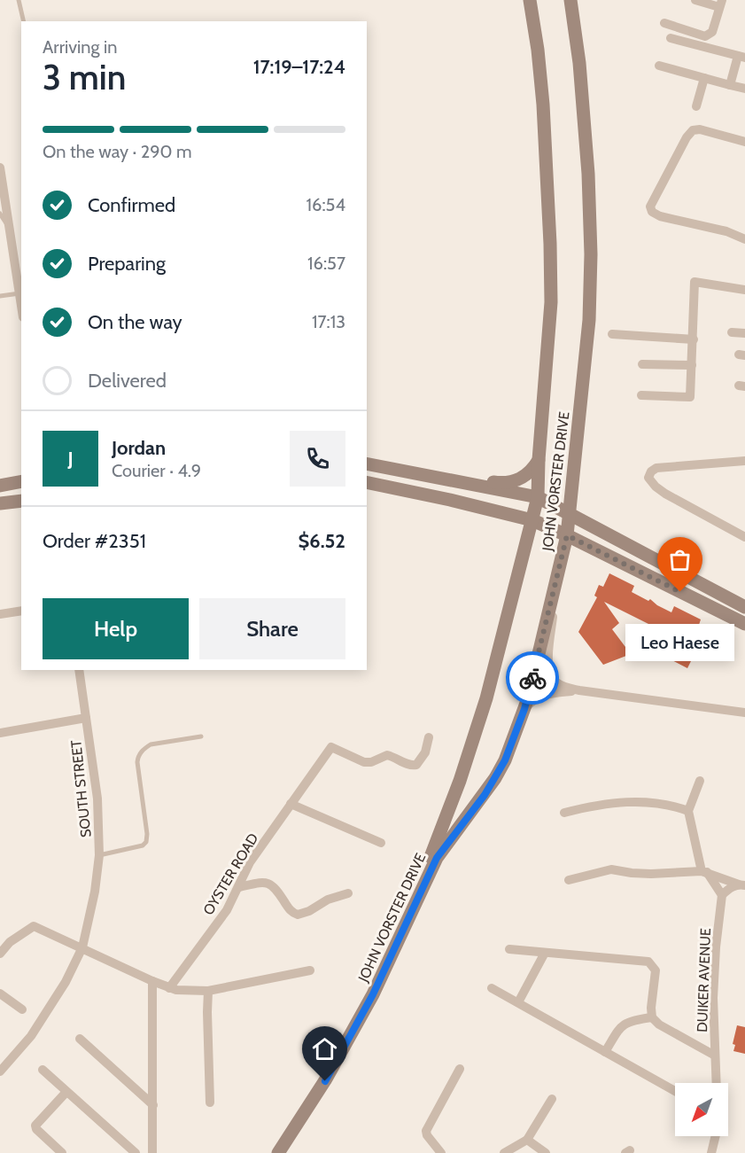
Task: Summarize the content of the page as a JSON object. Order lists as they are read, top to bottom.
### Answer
{
  "streets": {
    "main road": ["JOHN VORSTER DRIVE"],
    "street": ["SOUTH STREET", "OYSTER ROAD", "DUIKER AVENUE"]
  },
  "places": ["Leo Haese"],
  "north": "bottom left",
  "page": {
    "heading": ["3 min", "Arriving in", "17:19–17:24"],
    "panel": [
      "Jordan",
      "Courier · 4.9",
      "Order #2351",
      "$6.52"
    ],
    "bar": "On the way · 290 m",
    "list": [
      ["Confirmed", "16:54"],
      ["Preparing", "16:57"],
      ["On the way", "17:13"],
      "Delivered"
    ],
    "round": "J",
    "buttons": ["Help", "Share"],
    "bubble": "Leo Haese"
  }
}
